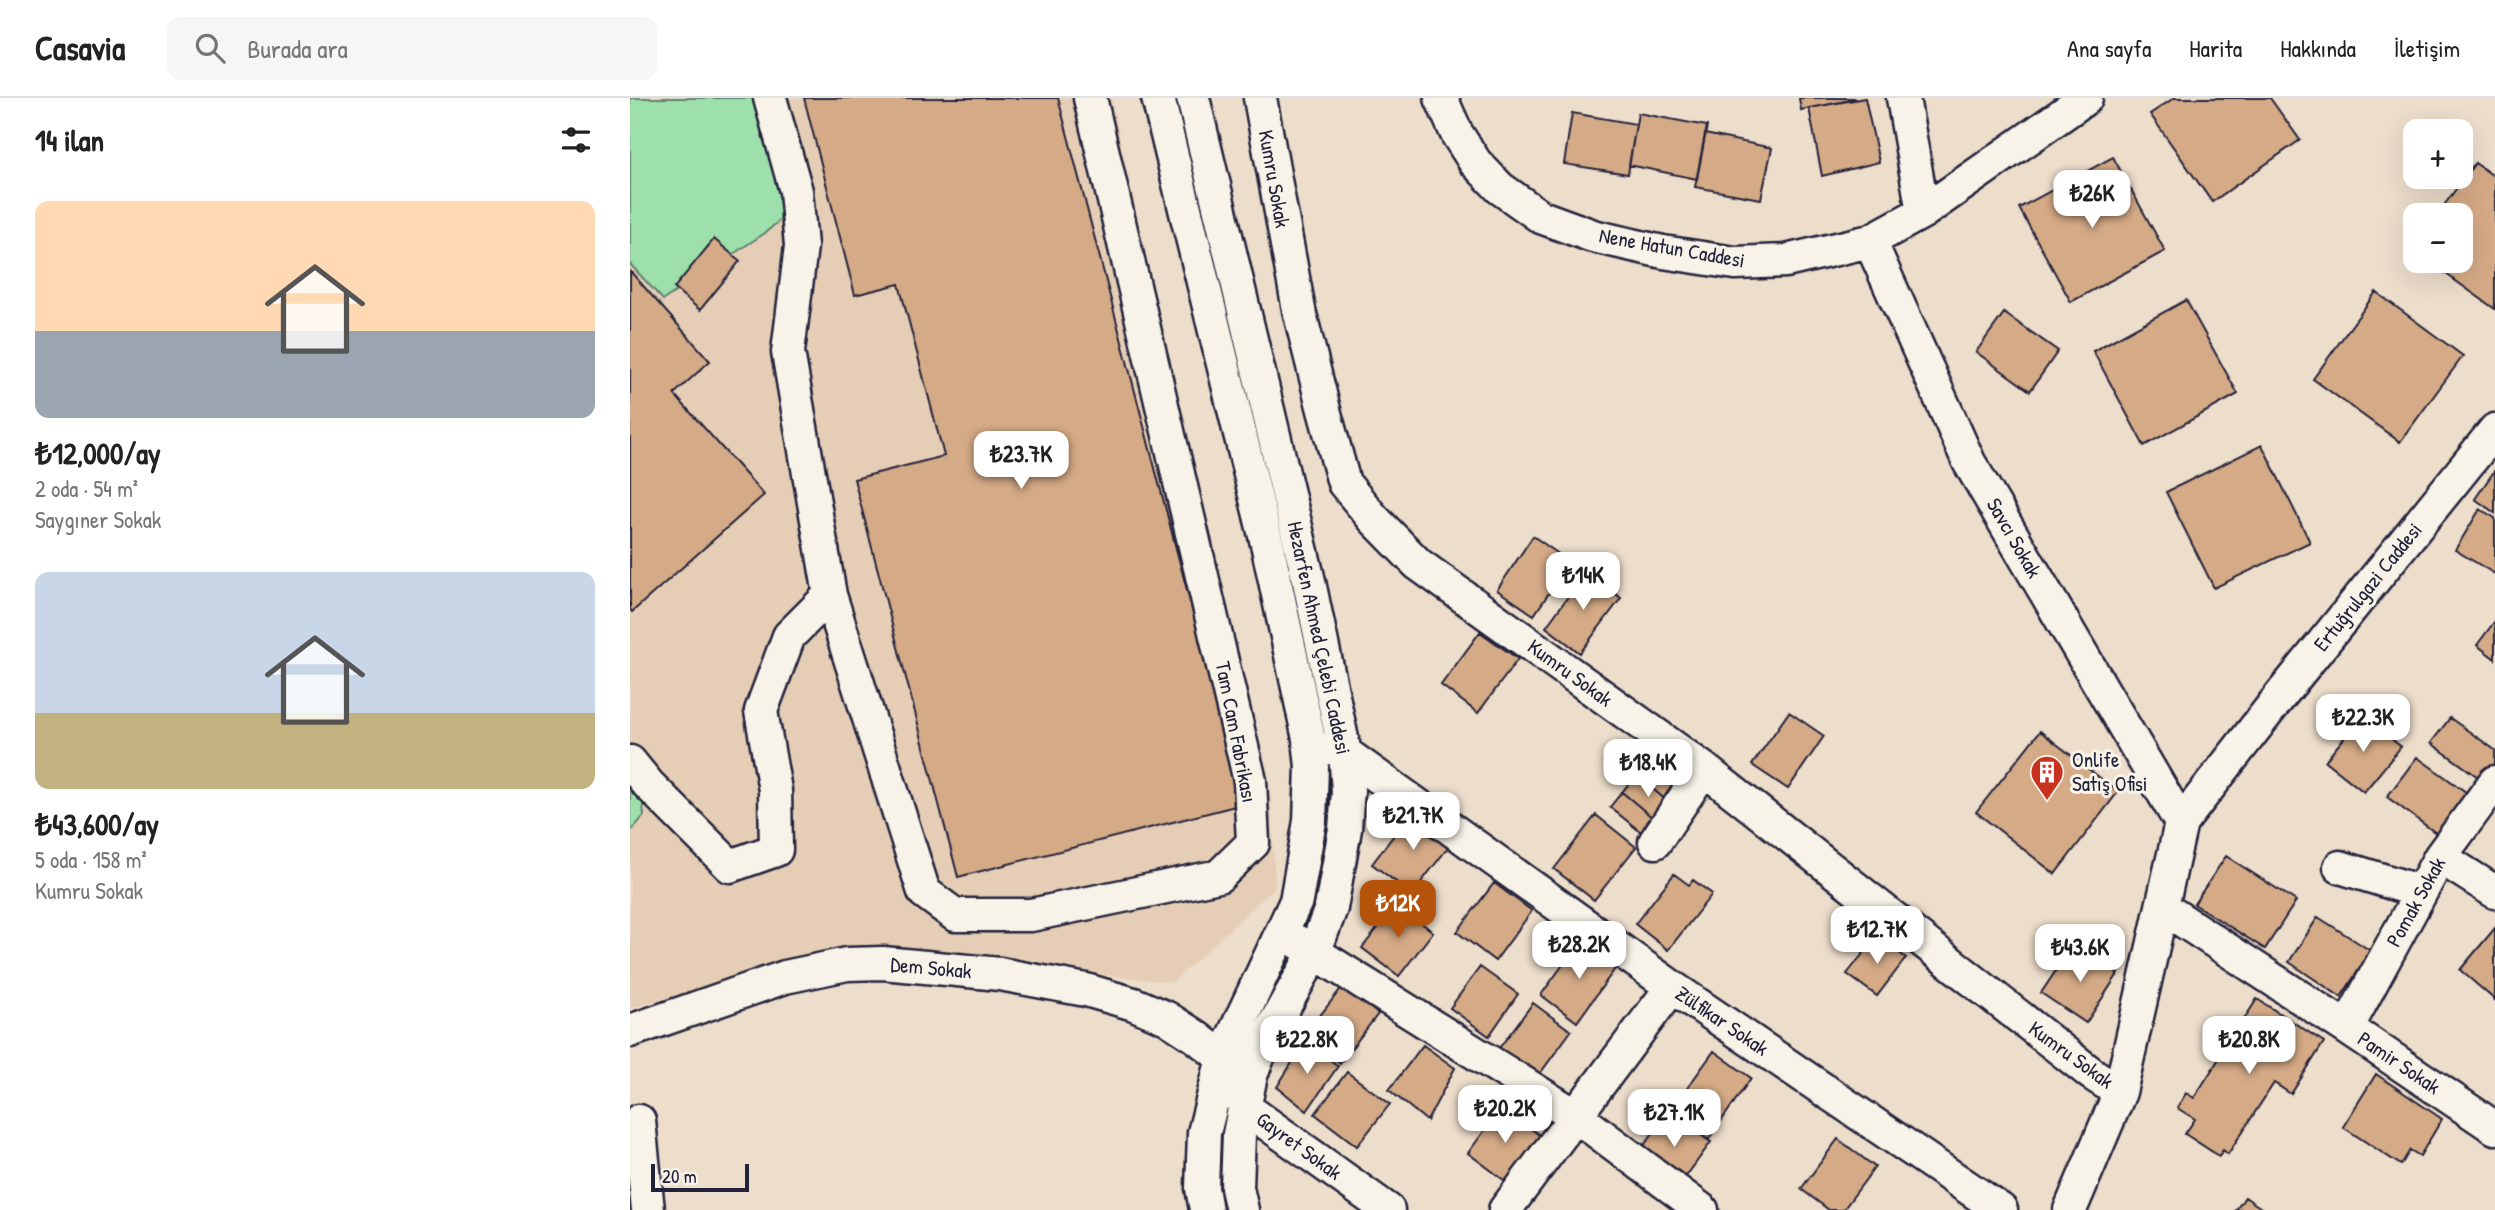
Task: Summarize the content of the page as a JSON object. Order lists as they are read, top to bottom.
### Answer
{
  "streets": {
    "street": [
      "Kumru Sokak",
      "Nene Hatun Caddesi",
      "Savcı Sokak",
      "Ertuğrulgazi Caddesi",
      "Hezarfen Ahmed Çelebi Caddesi",
      "Tam Cam Fabrikası",
      "Pomak Sokak",
      "Dem Sokak",
      "Zülfikar Sokak",
      "Pamir Sokak",
      "Gayret Sokak"
    ]
  },
  "crossings": [
    ["Kumru Sokak", "Ertuğrulgazi Caddesi"],
    ["Nene Hatun Caddesi", "Savcı Sokak"],
    ["Savcı Sokak", "Ertuğrulgazi Caddesi"],
    ["Ertuğrulgazi Caddesi", "Pamir Sokak"],
    ["Hezarfen Ahmed Çelebi Caddesi", "Dem Sokak"],
    ["Hezarfen Ahmed Çelebi Caddesi", "Zülfikar Sokak"],
    ["Hezarfen Ahmed Çelebi Caddesi", "Gayret Sokak"],
    ["Pomak Sokak", "Pamir Sokak"]
  ],
  "places": {
    "building": ["Onlife Satış Ofisi"]
  },
  "scale_bar": "20 m",
  "page": {
    "header": "Casavia",
    "search": "Burada ara",
    "nav": [
      "Ana sayfa",
      "Harita",
      "Hakkında",
      "İletişim"
    ],
    "heading": "14 ilan",
    "map_buttons": ["+", "−"],
    "price": [
      "₺26K",
      "₺23.7K",
      "₺14K",
      "₺22.3K",
      "₺18.4K",
      "₺21.7K",
      "₺12K",
      "₺12.7K",
      "₺28.2K",
      "₺43.6K",
      "₺22.8K",
      "₺20.8K",
      "₺20.2K",
      "₺27.1K"
    ],
    "list": [
      {
        "name": "₺12,000/ay",
        "note": "2 oda · 54 m² · Saygıner Sokak"
      },
      {
        "name": "₺43,600/ay",
        "note": "5 oda · 158 m² · Kumru Sokak"
      }
    ],
    "scale": "20 m"
  }
}
